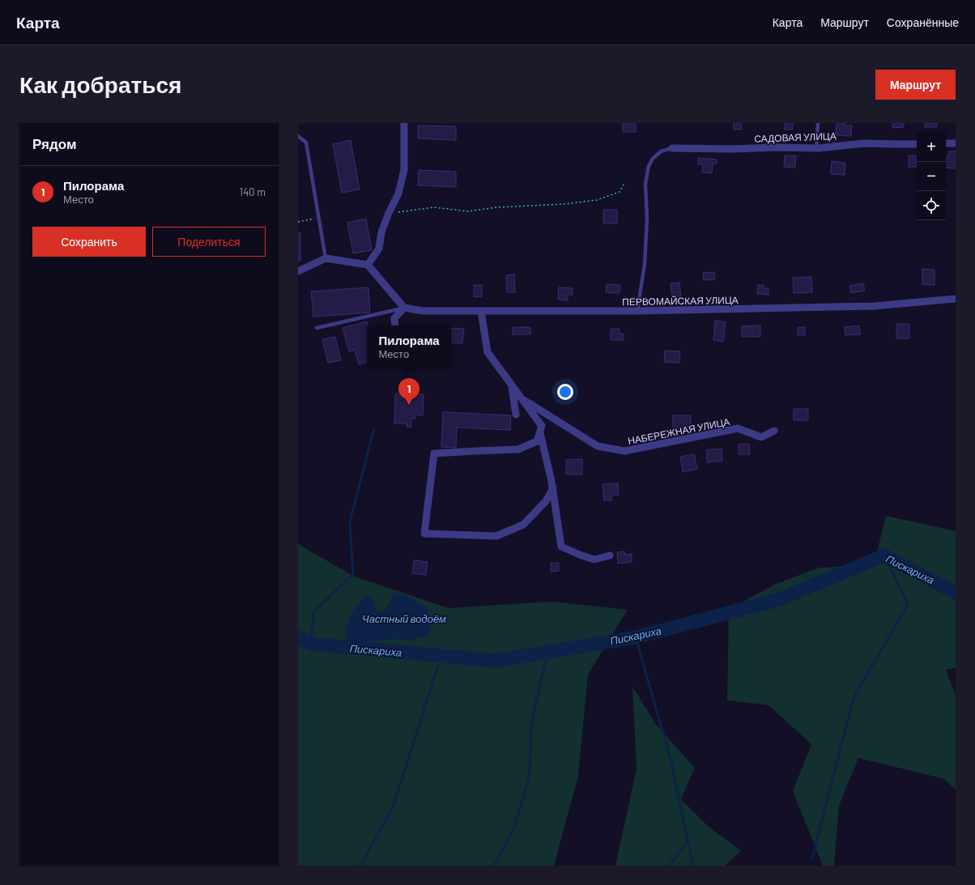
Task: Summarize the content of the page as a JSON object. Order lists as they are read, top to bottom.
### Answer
{
  "streets": {
    "street": ["САДОВАЯ УЛИЦА", "ПЕРВОМАЙСКАЯ УЛИЦА", "НАБЕРЕЖНАЯ УЛИЦА"]
  },
  "water": ["Пискариха", "Частный водоём"],
  "page": {
    "header": "Карта",
    "nav": ["Карта", "Маршрут", "Сохранённые"],
    "buttons": [
      "Маршрут",
      ["Сохранить", "Поделиться"]
    ],
    "title": "Как добраться",
    "heading": "Рядом",
    "map_buttons": ["+", "−"],
    "list": [
      {
        "mark": "1",
        "name": "Пилорама",
        "note": "Место",
        "value": "140 m"
      }
    ],
    "popup": ["Пилорама", "Место"],
    "pins": "1"
  }
}
